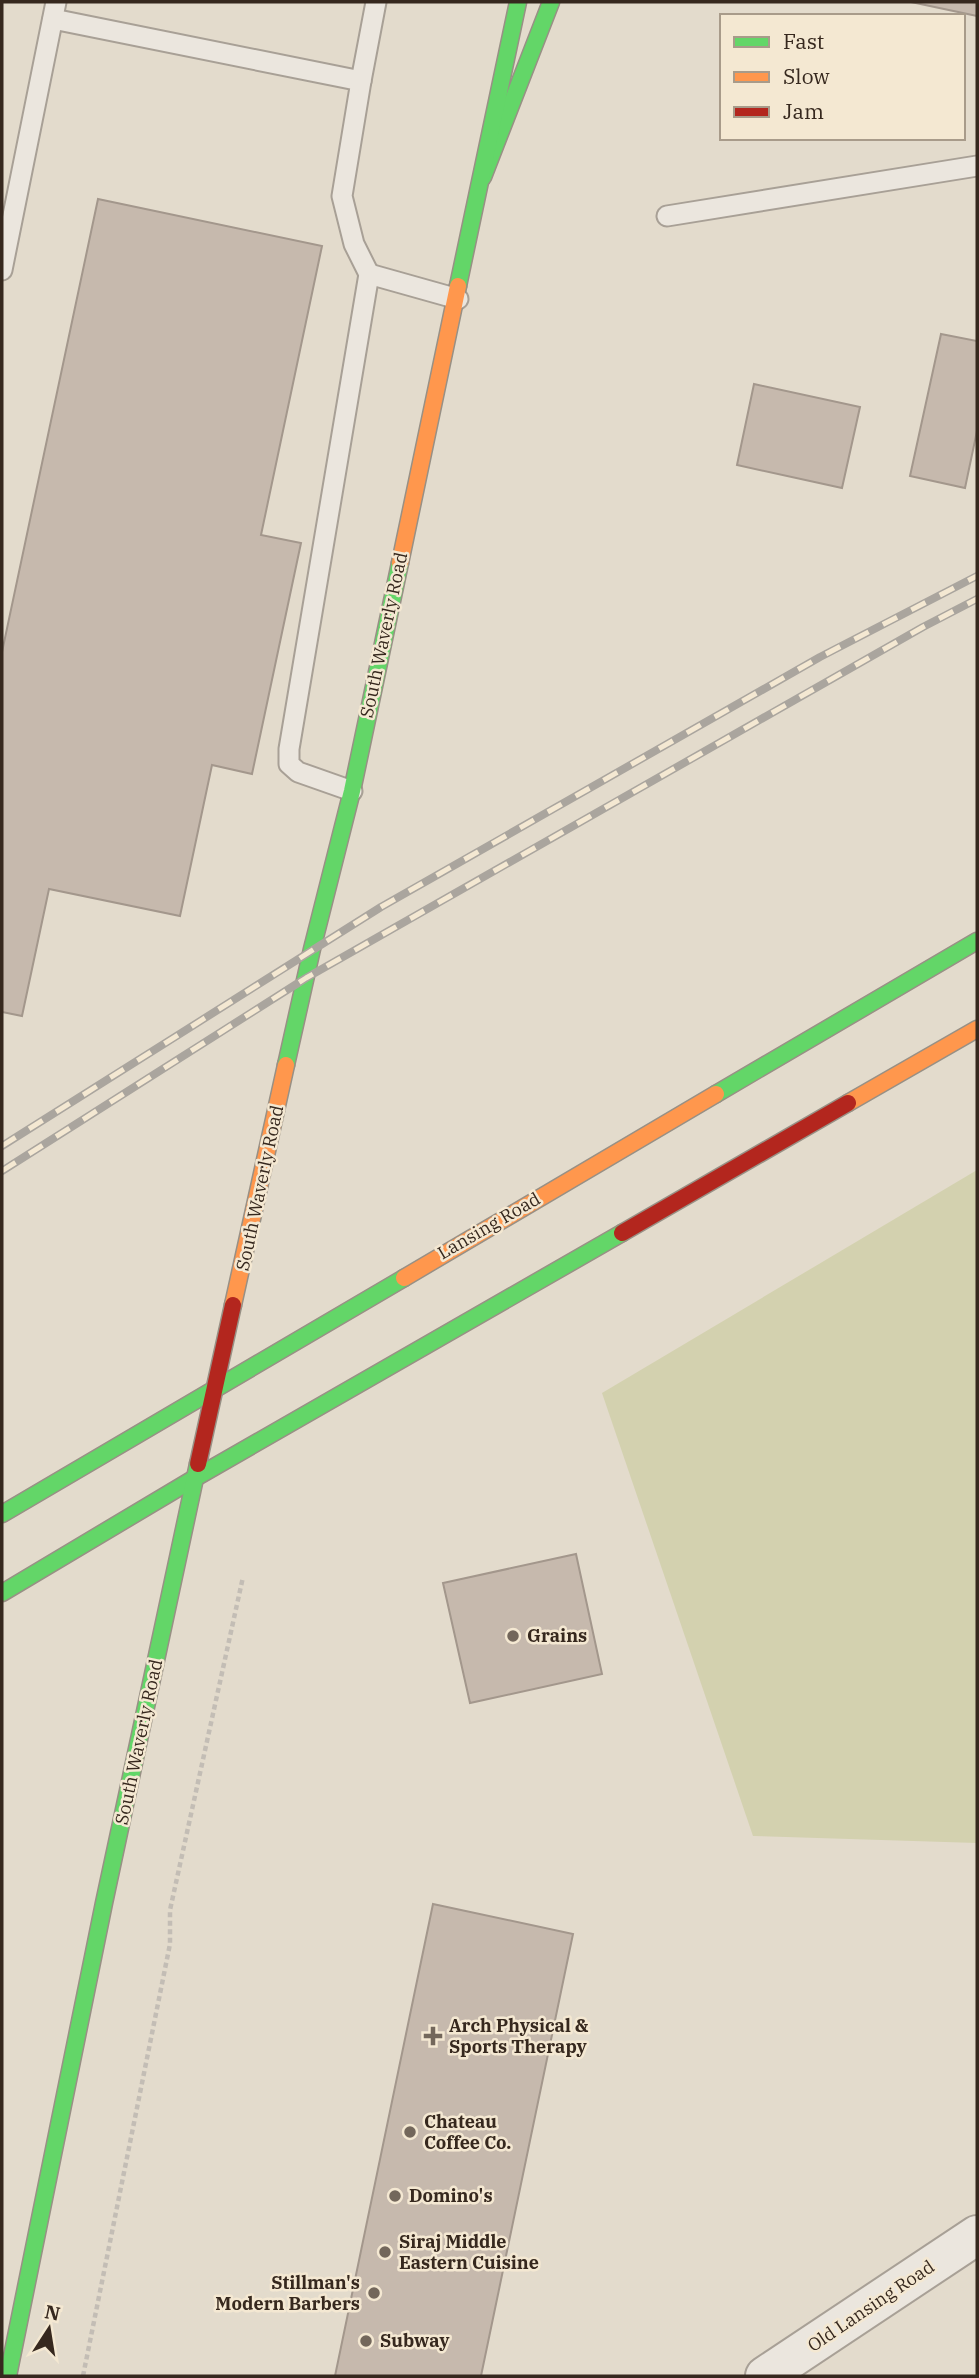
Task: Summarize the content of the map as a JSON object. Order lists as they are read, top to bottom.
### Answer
{
  "streets": {
    "main road": ["South Waverly Road", "Lansing Road"],
    "street": ["Old Lansing Road"]
  },
  "crossings": [
    ["South Waverly Road", "Lansing Road"]
  ],
  "places": {
    "other": [
      "Grains",
      "Chateau Coffee Co.",
      "Domino's",
      "Siraj Middle Eastern Cuisine",
      "Stillman's Modern Barbers",
      "Subway"
    ],
    "health": ["Arch Physical & Sports Therapy"]
  },
  "legend": ["Fast", "Slow", "Jam"],
  "north": "top"
}
